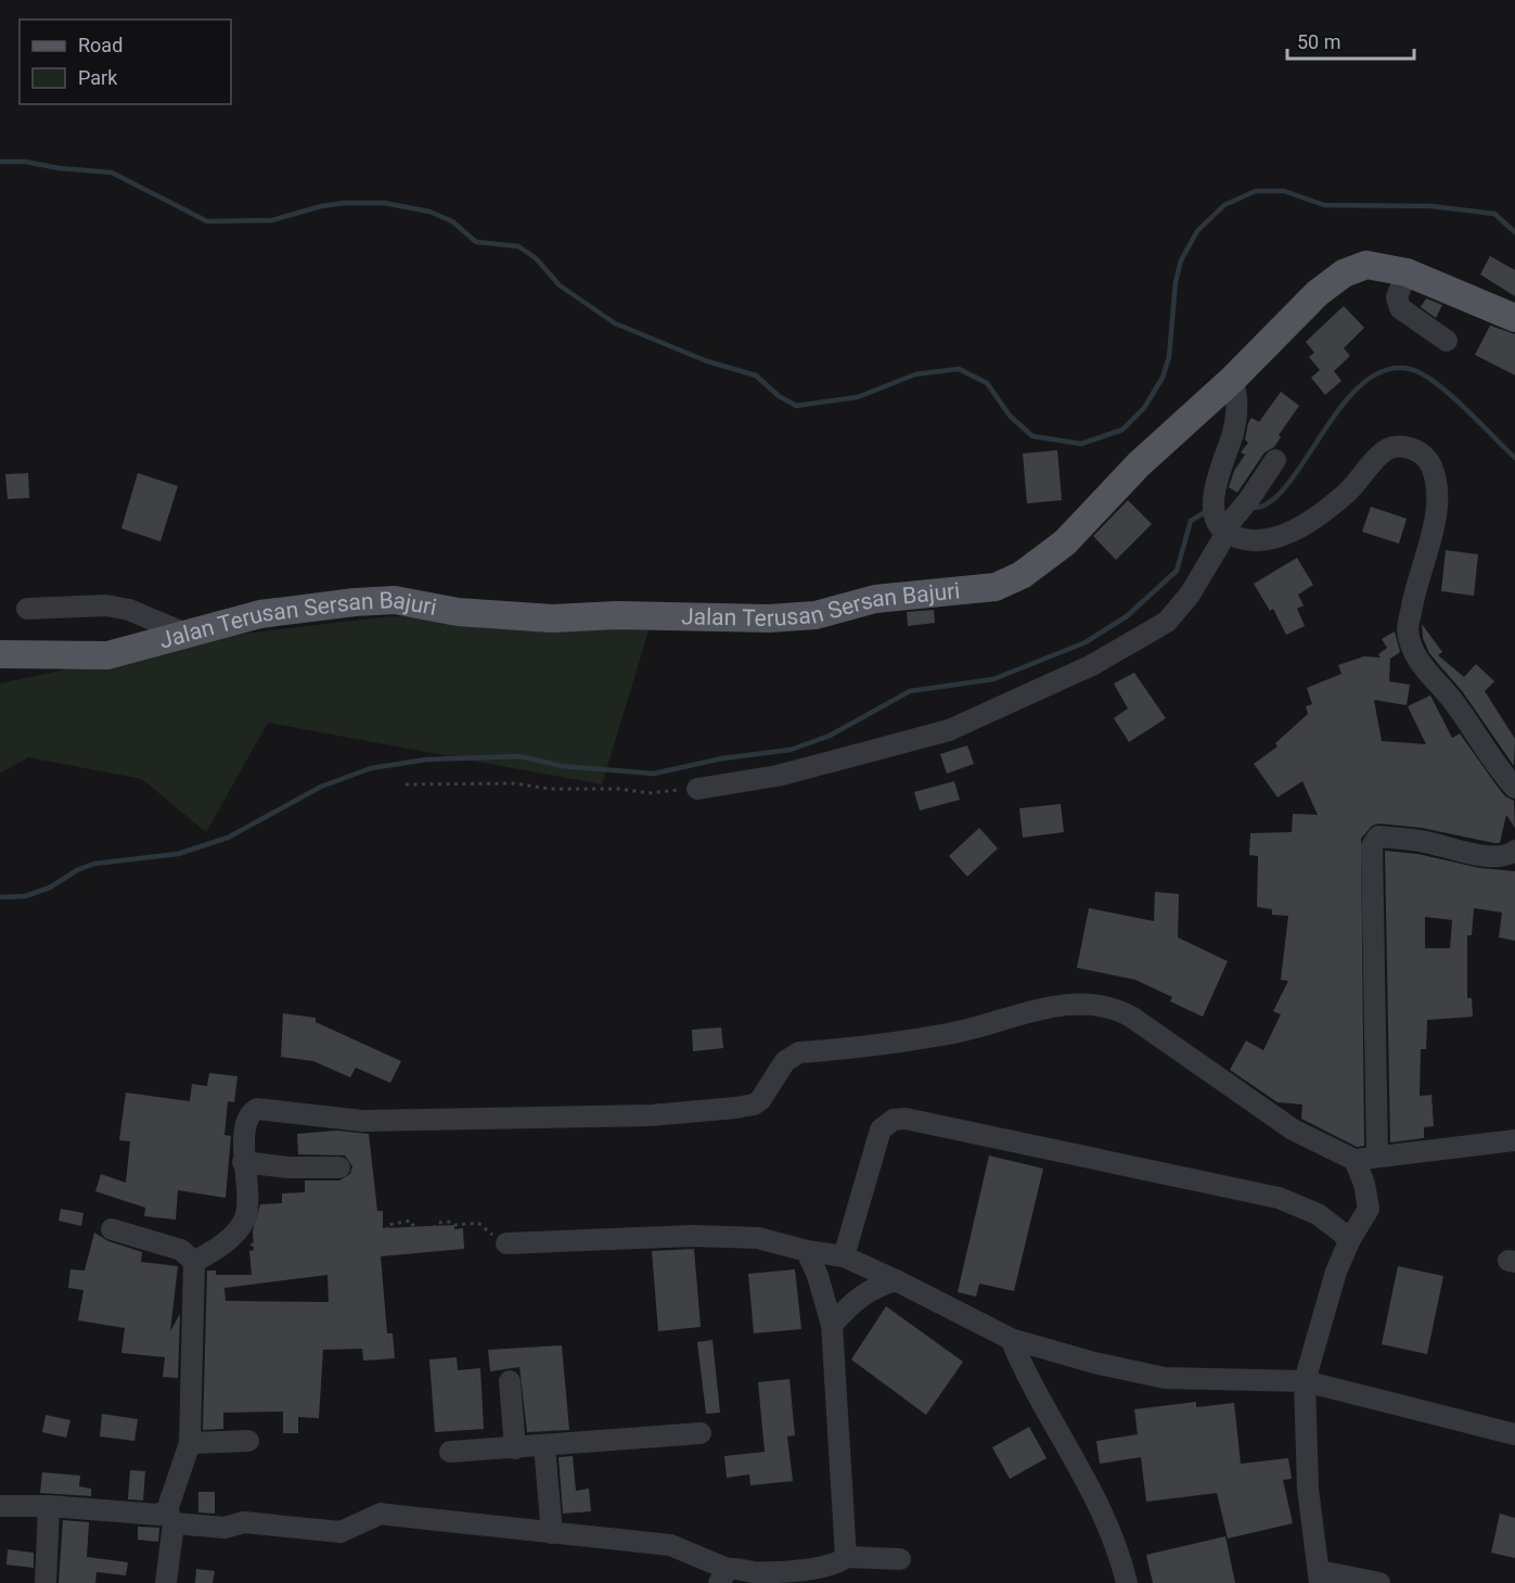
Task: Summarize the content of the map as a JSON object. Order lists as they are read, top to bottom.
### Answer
{
  "streets": {
    "main road": ["Jalan Terusan Sersan Bajuri"]
  },
  "legend": ["Road", "Park"],
  "scale_bar": "50 m"
}
